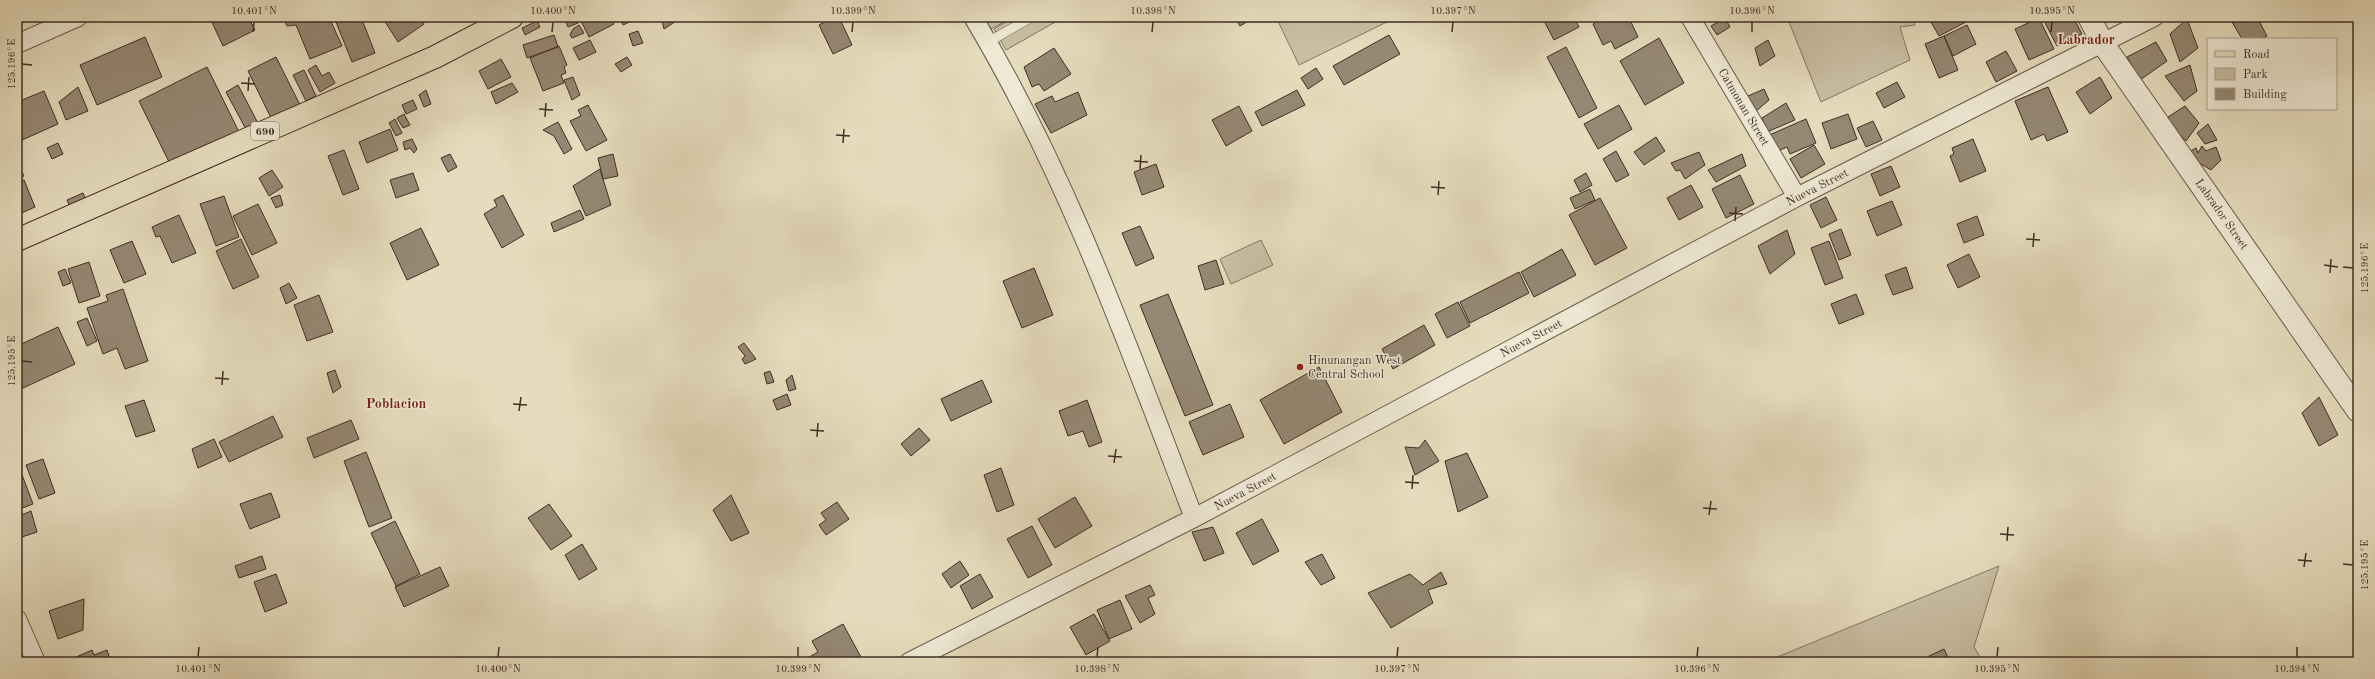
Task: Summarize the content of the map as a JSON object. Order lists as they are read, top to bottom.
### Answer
{
  "streets": {
    "main road": ["690"],
    "street": ["Catmonan Street", "Nueva Street", "Labrador Street"]
  },
  "crossings": [
    ["Catmonan Street", "Nueva Street"],
    ["Nueva Street", "Labrador Street"]
  ],
  "districts": ["Labrador", "Poblacion"],
  "places": ["Hinunangan West Central School"],
  "legend": ["Road", "Park", "Building"],
  "coordinates": [
    "10.401°N",
    "10.400°N",
    "10.399°N",
    "10.398°N",
    "10.397°N",
    "10.396°N",
    "10.395°N",
    "125.196°E",
    "125.195°E",
    "10.394°N"
  ]
}
